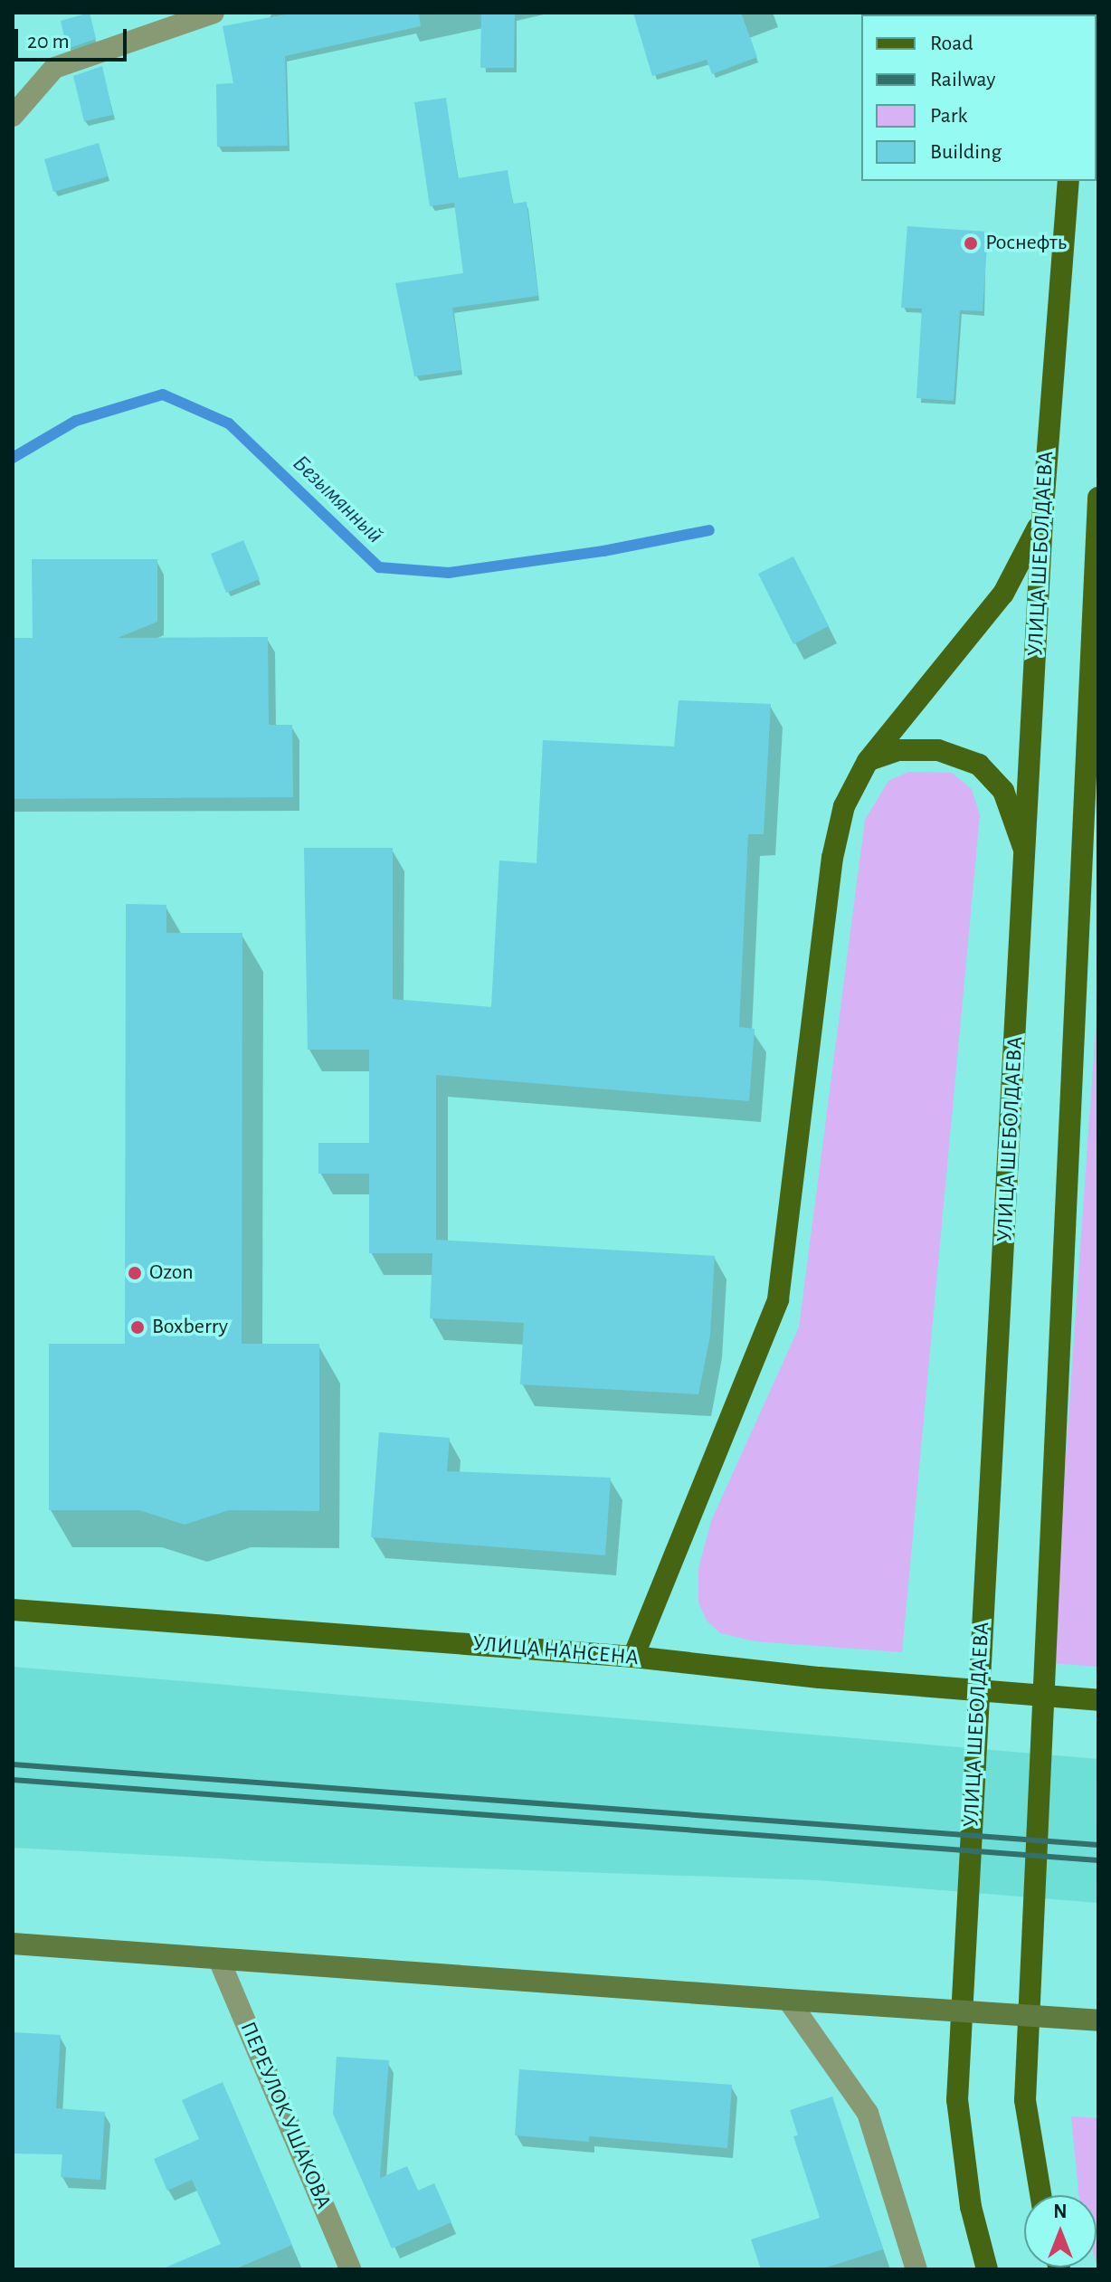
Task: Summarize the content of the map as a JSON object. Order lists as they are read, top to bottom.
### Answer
{
  "streets": {
    "main road": ["УЛИЦА ШЕБОЛДАЕВА", "УЛИЦА НАНСЕНА"],
    "street": ["ПЕРЕУЛОК УШАКОВА"]
  },
  "water": ["Безымянный"],
  "places": ["Роснефть", "Ozon", "Boxberry"],
  "legend": [
    "Road",
    "Railway",
    "Park",
    "Building"
  ],
  "scale_bar": "20 m",
  "north": "top"
}
